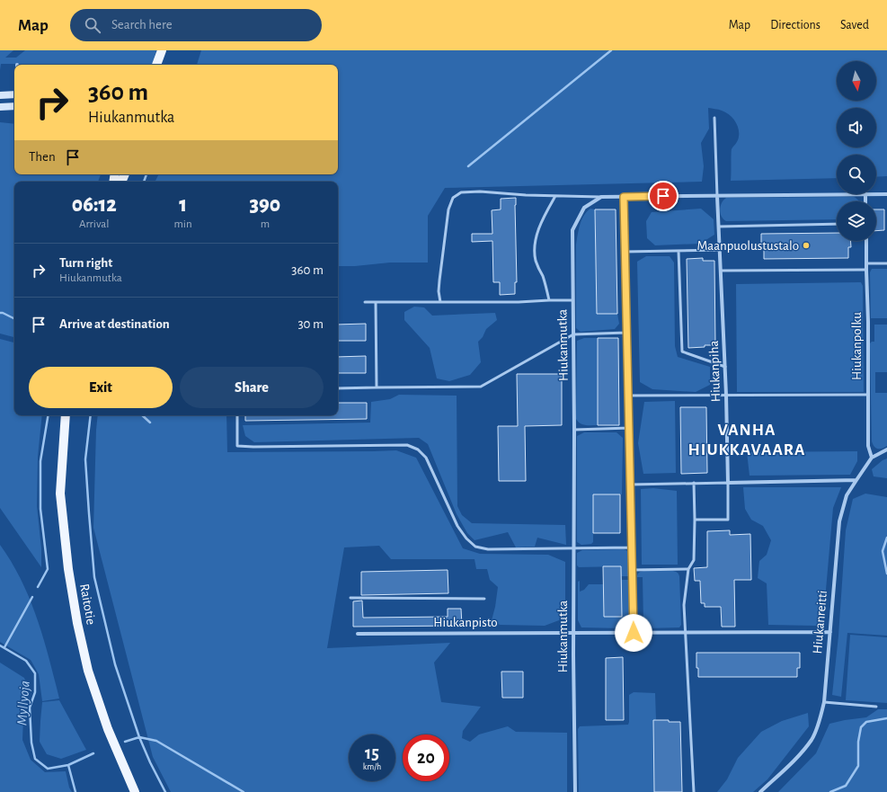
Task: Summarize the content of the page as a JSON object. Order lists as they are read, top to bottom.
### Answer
{
  "streets": {
    "main road": ["Raitotie"],
    "street": [
      "Hiukanmutka",
      "Hiukanpolku",
      "Hiukanpiha",
      "Hiukanpisto",
      "Hiukanreitti"
    ]
  },
  "crossings": [
    ["Hiukanmutka", "Hiukanpisto"],
    ["Hiukanpolku", "Hiukanreitti"]
  ],
  "districts": ["VANHA HIUKKAVAARA"],
  "water": ["Myllyoja"],
  "places": ["Maanpuolustustalo"],
  "north": "bottom",
  "page": {
    "header": "Map",
    "search": "Search here",
    "nav": ["Map", "Directions", "Saved"],
    "turn": ["360 m", "Hiukanmutka"],
    "then": "Then",
    "eta": [
      "06:12",
      "Arrival",
      "1",
      "min",
      "390",
      "m"
    ],
    "list": [
      {
        "name": "Turn right",
        "note": "Hiukanmutka",
        "value": "360 m"
      },
      {
        "name": "Arrive at destination",
        "value": "30 m"
      }
    ],
    "buttons": ["Exit", "Share"],
    "speed": "15 km/h",
    "limit": "20"
  }
}
